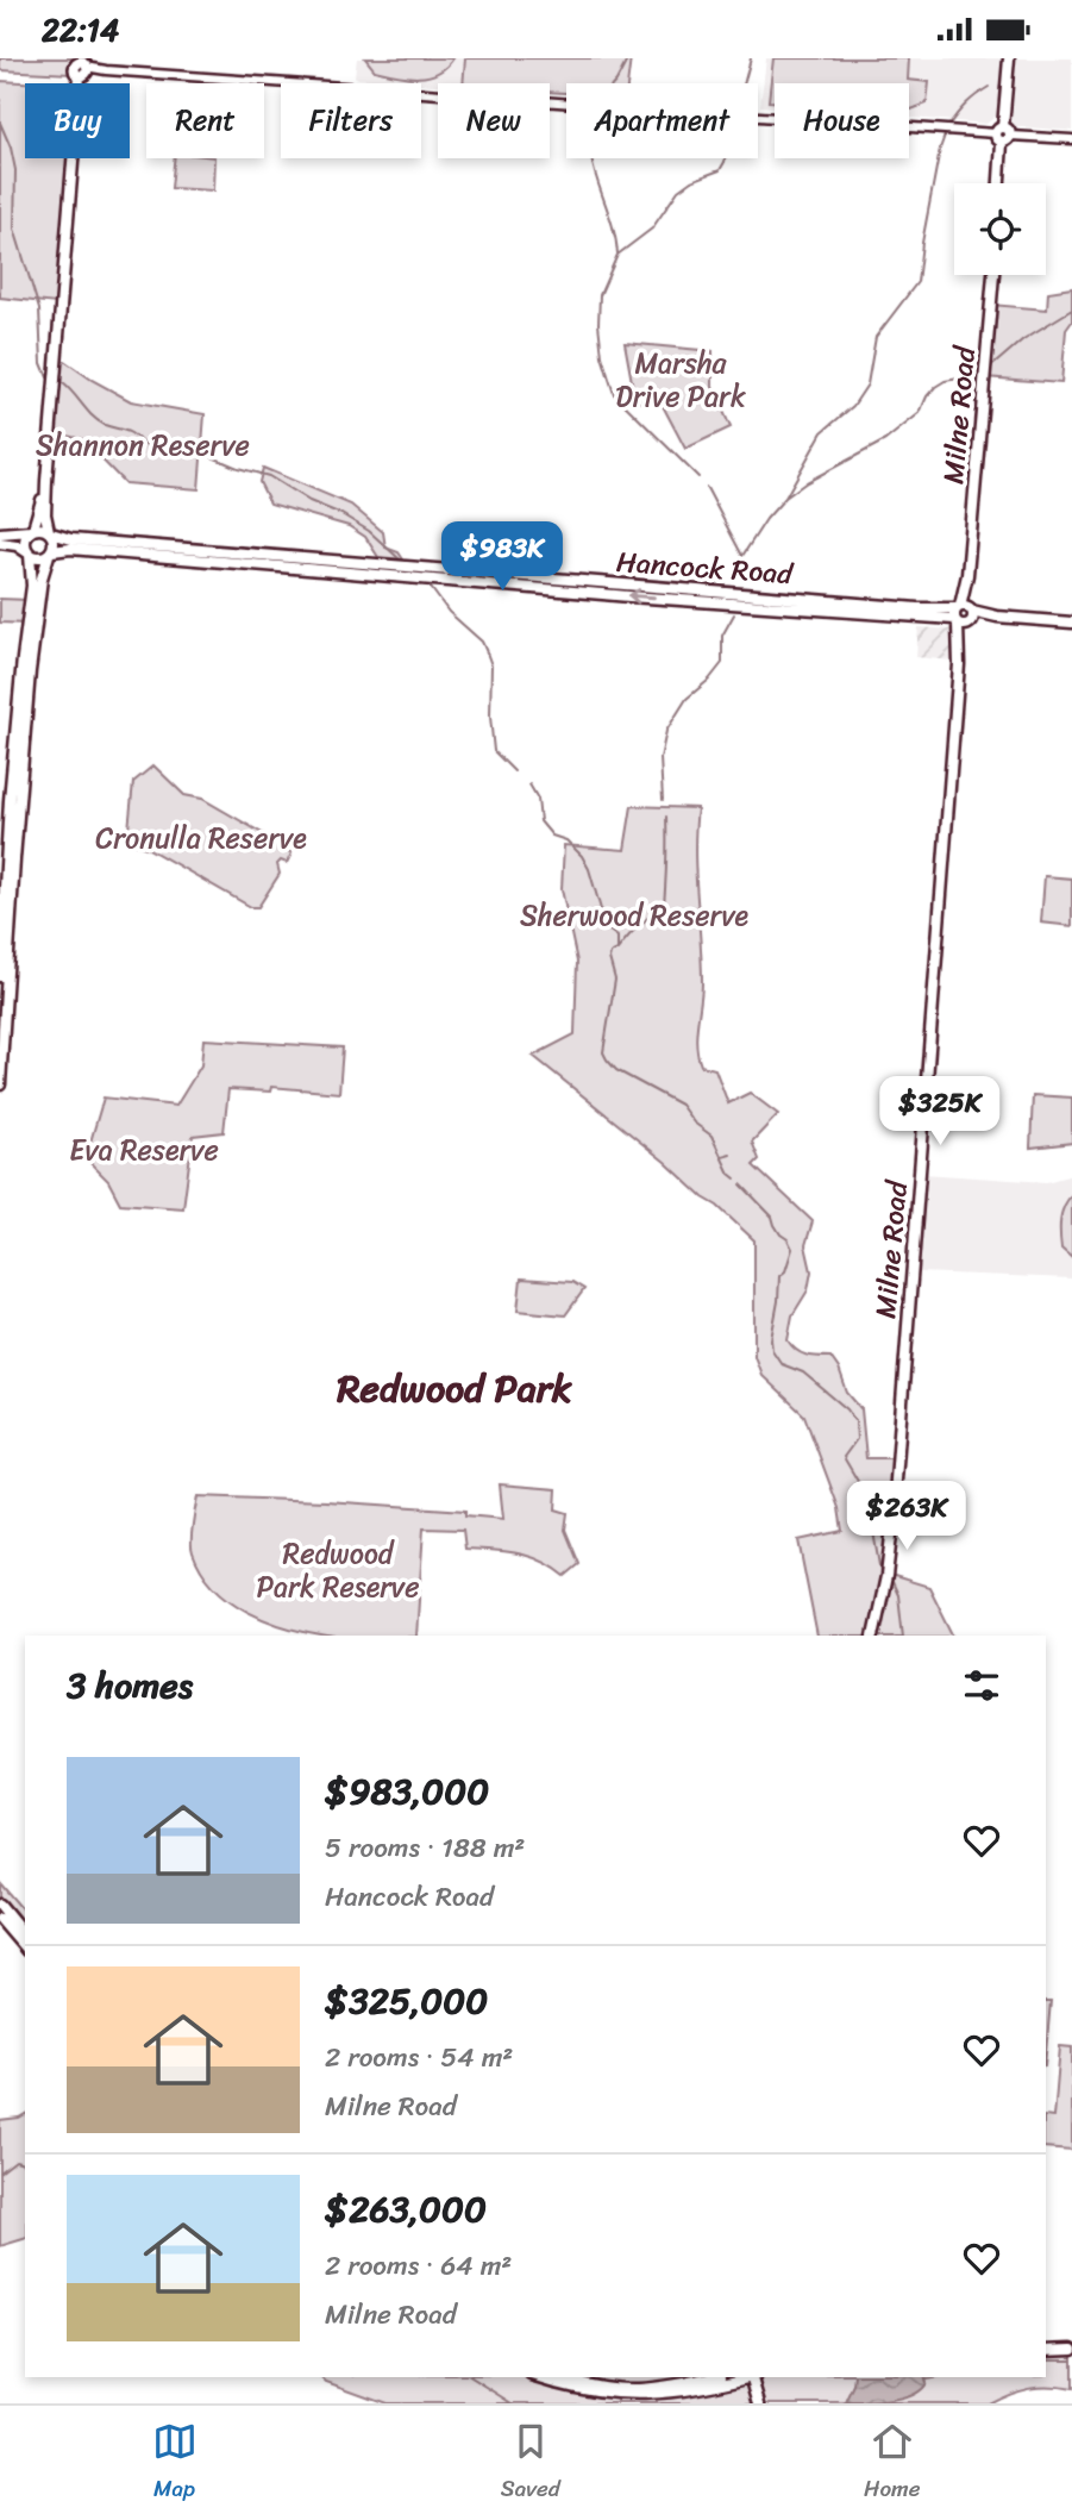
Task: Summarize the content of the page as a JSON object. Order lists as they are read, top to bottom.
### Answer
{
  "streets": {
    "main road": ["Milne Road", "Hancock Road"]
  },
  "crossings": [
    ["Milne Road", "Hancock Road"]
  ],
  "districts": ["Redwood Park"],
  "parks": [
    "Marsha Drive Park",
    "Shannon Reserve",
    "Cronulla Reserve",
    "Sherwood Reserve",
    "Eva Reserve",
    "Redwood Park Reserve"
  ],
  "page": {
    "status": "22:14",
    "chip": [
      "Buy",
      "Rent",
      "Filters",
      "New",
      "Apartment",
      "House"
    ],
    "price": ["$983K", "$325K", "$263K"],
    "heading": "3 homes",
    "list": [
      {
        "name": "$983,000",
        "note": "5 rooms · 188 m² · Hancock Road"
      },
      {
        "name": "$325,000",
        "note": "2 rooms · 54 m² · Milne Road"
      },
      {
        "name": "$263,000",
        "note": "2 rooms · 64 m² · Milne Road"
      }
    ],
    "tabs": ["Map", "Saved", "Home"]
  }
}
